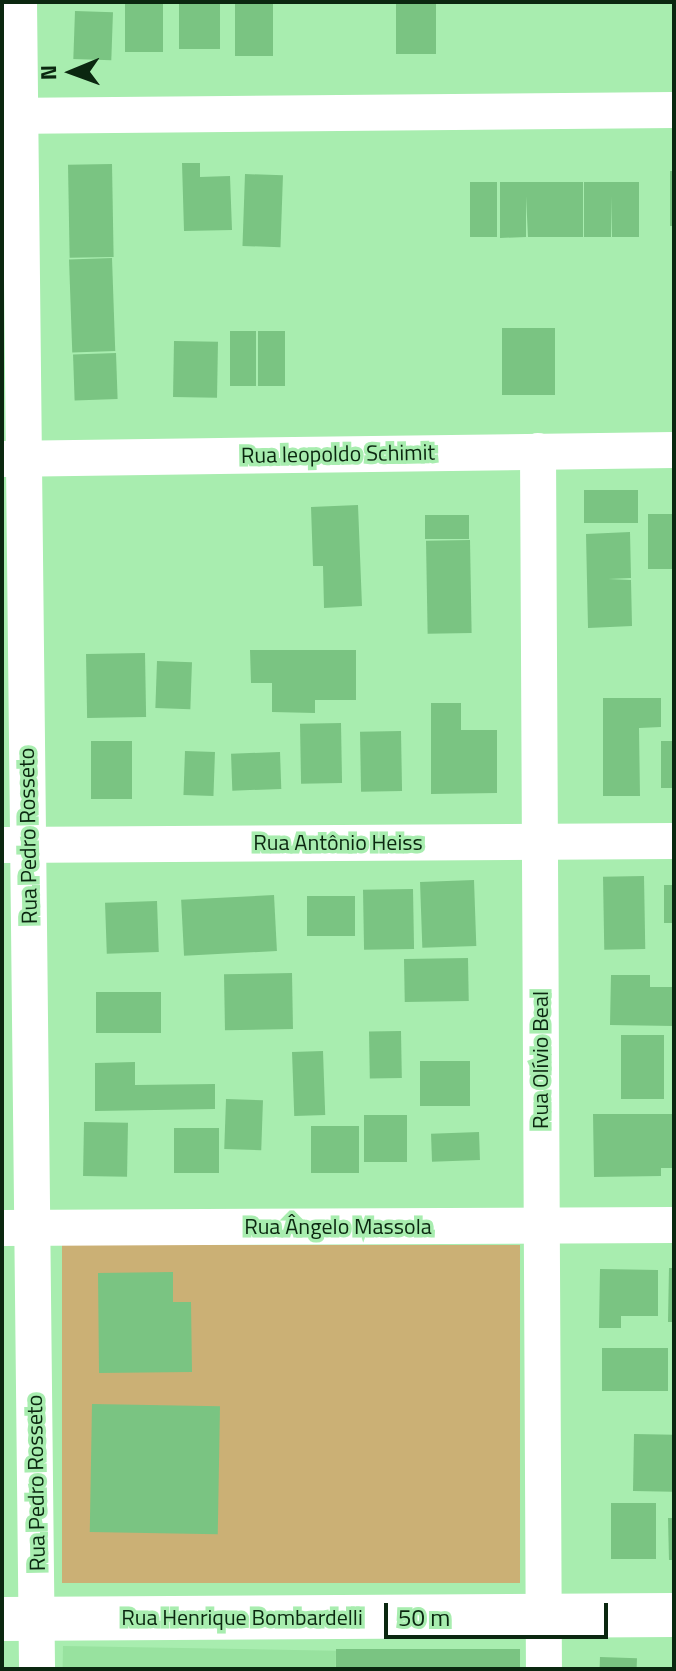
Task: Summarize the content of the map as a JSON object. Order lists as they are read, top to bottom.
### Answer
{
  "streets": {
    "street": [
      "Rua leopoldo Schimit",
      "Rua Pedro Rosseto",
      "Rua Antônio Heiss",
      "Rua Olívio Beal",
      "Rua Ângelo Massola",
      "Rua Henrique Bombardelli"
    ]
  },
  "crossings": [
    ["Rua leopoldo Schimit", "Rua Pedro Rosseto"],
    ["Rua leopoldo Schimit", "Rua Olívio Beal"],
    ["Rua Pedro Rosseto", "Rua Antônio Heiss"],
    ["Rua Pedro Rosseto", "Rua Ângelo Massola"],
    ["Rua Pedro Rosseto", "Rua Henrique Bombardelli"],
    ["Rua Antônio Heiss", "Rua Olívio Beal"],
    ["Rua Olívio Beal", "Rua Ângelo Massola"],
    ["Rua Olívio Beal", "Rua Henrique Bombardelli"]
  ],
  "scale_bar": "50 m",
  "north": "left"
}
